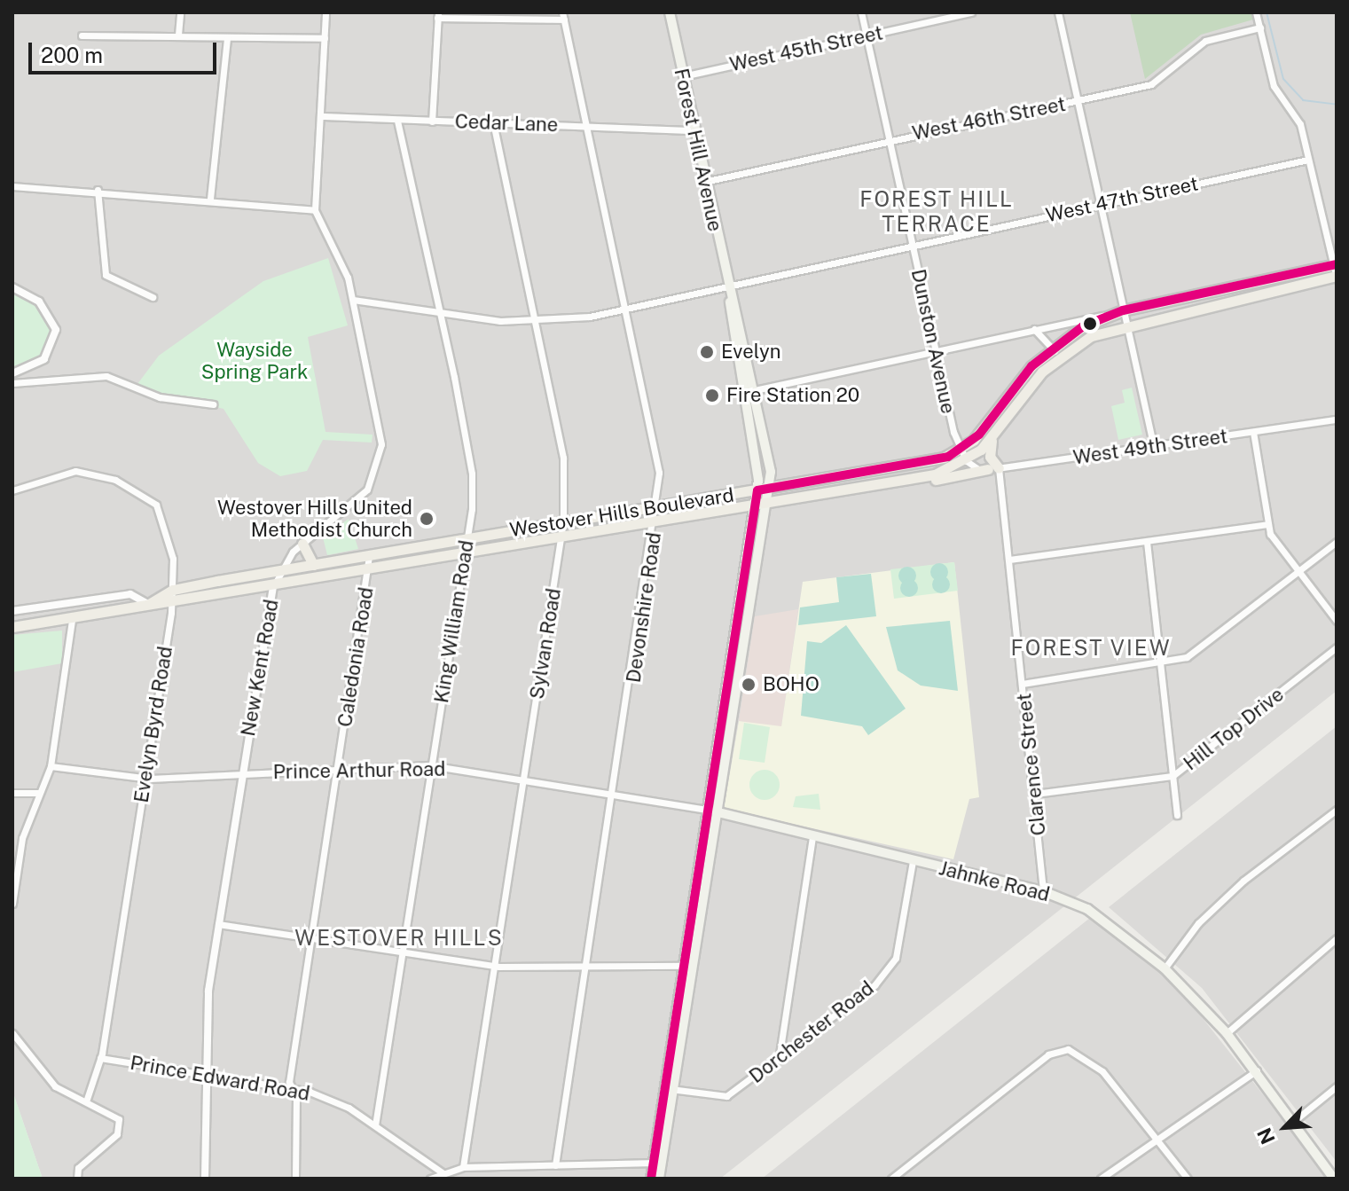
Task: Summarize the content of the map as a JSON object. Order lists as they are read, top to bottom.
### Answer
{
  "streets": {
    "main road": ["Forest Hill Avenue", "Westover Hills Boulevard", "Jahnke Road"],
    "street": [
      "West 45th Street",
      "West 46th Street",
      "Cedar Lane",
      "West 47th Street",
      "Dunston Avenue",
      "West 49th Street",
      "Devonshire Road",
      "King William Road",
      "Sylvan Road",
      "Caledonia Road",
      "New Kent Road",
      "Evelyn Byrd Road",
      "Hill Top Drive",
      "Clarence Street",
      "Prince Arthur Road",
      "Dorchester Road",
      "Prince Edward Road"
    ]
  },
  "crossings": [
    ["West 45th Street", "Forest Hill Avenue"],
    ["West 45th Street", "Dunston Avenue"],
    ["West 46th Street", "Forest Hill Avenue"],
    ["West 46th Street", "Dunston Avenue"],
    ["Cedar Lane", "Forest Hill Avenue"],
    ["Cedar Lane", "Devonshire Road"],
    ["Cedar Lane", "King William Road"],
    ["Cedar Lane", "Sylvan Road"],
    ["Forest Hill Avenue", "West 47th Street"],
    ["Forest Hill Avenue", "Westover Hills Boulevard"],
    ["Forest Hill Avenue", "Prince Arthur Road"],
    ["Forest Hill Avenue", "Jahnke Road"],
    ["Forest Hill Avenue", "Dorchester Road"],
    ["West 47th Street", "Dunston Avenue"],
    ["West 47th Street", "Devonshire Road"],
    ["West 47th Street", "King William Road"],
    ["West 47th Street", "Sylvan Road"],
    ["West 47th Street", "New Kent Road"],
    ["Dunston Avenue", "West 49th Street"],
    ["Dunston Avenue", "Westover Hills Boulevard"],
    ["West 49th Street", "Westover Hills Boulevard"],
    ["West 49th Street", "Clarence Street"],
    ["Westover Hills Boulevard", "Devonshire Road"],
    ["Westover Hills Boulevard", "King William Road"],
    ["Westover Hills Boulevard", "Sylvan Road"],
    ["Westover Hills Boulevard", "Caledonia Road"],
    ["Westover Hills Boulevard", "New Kent Road"],
    ["Westover Hills Boulevard", "Evelyn Byrd Road"],
    ["Devonshire Road", "Prince Arthur Road"],
    ["King William Road", "Prince Arthur Road"],
    ["King William Road", "Prince Edward Road"],
    ["Sylvan Road", "Prince Arthur Road"],
    ["Caledonia Road", "Prince Arthur Road"],
    ["Caledonia Road", "Prince Edward Road"],
    ["New Kent Road", "Prince Arthur Road"],
    ["New Kent Road", "Prince Edward Road"],
    ["Evelyn Byrd Road", "Prince Arthur Road"],
    ["Evelyn Byrd Road", "Prince Edward Road"],
    ["Hill Top Drive", "Clarence Street"],
    ["Clarence Street", "Jahnke Road"],
    ["Prince Arthur Road", "Jahnke Road"],
    ["Jahnke Road", "Dorchester Road"]
  ],
  "districts": ["FOREST HILL TERRACE", "FOREST VIEW", "WESTOVER HILLS"],
  "parks": ["Wayside Spring Park"],
  "places": [
    "Evelyn",
    "Fire Station 20",
    "Westover Hills United Methodist Church",
    "BOHO"
  ],
  "lines": ["transit line 20"],
  "scale_bar": "200 m",
  "north": "bottom left"
}
